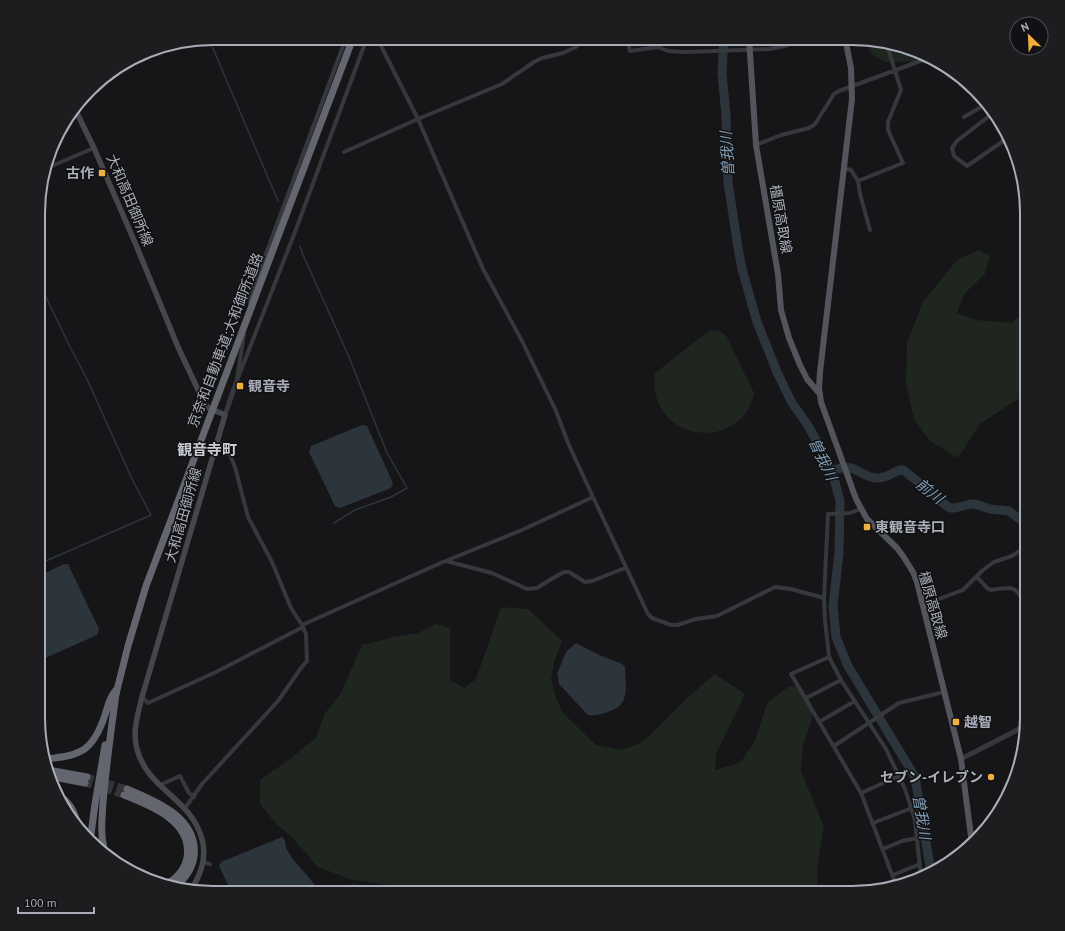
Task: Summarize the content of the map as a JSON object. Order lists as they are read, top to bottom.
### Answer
{
  "streets": {
    "highway": ["京奈和自動車道;大和御所道路"],
    "main road": ["大和高田御所線", "橿原高取線"]
  },
  "districts": ["観音寺町"],
  "water": ["曽我川", "前川"],
  "places": {
    "transit": [
      "古作",
      "観音寺",
      "東観音寺口",
      "越智"
    ],
    "other": ["セブン-イレブン"]
  },
  "scale_bar": "100 m",
  "north": "top left"
}
